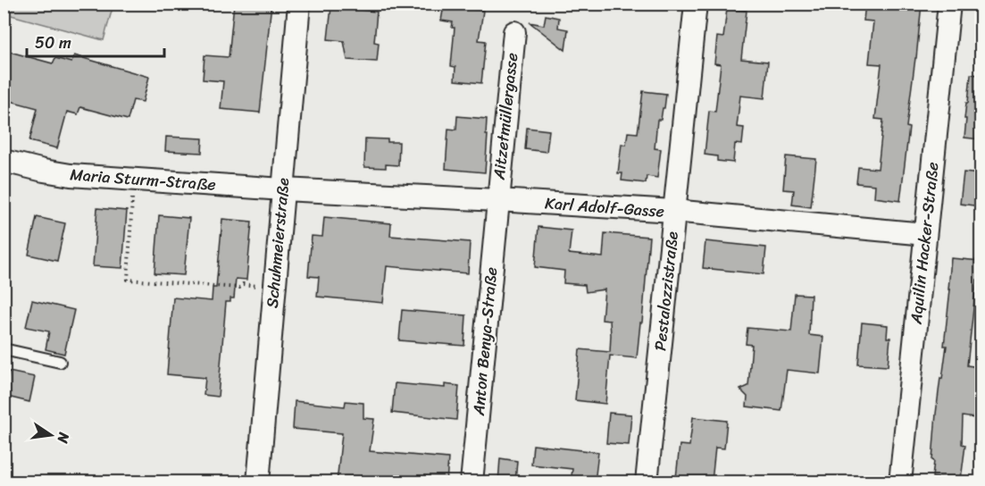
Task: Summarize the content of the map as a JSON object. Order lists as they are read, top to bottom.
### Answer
{
  "streets": {
    "street": [
      "Aitzetmüllergasse",
      "Maria Sturm-Straße",
      "Karl Adolf-Gasse",
      "Schuhmeierstraße",
      "Aquilin Hacker-Straße",
      "Pestalozzistraße",
      "Anton Benya-Straße"
    ]
  },
  "crossings": [
    ["Aitzetmüllergasse", "Karl Adolf-Gasse"],
    ["Aitzetmüllergasse", "Anton Benya-Straße"],
    ["Maria Sturm-Straße", "Karl Adolf-Gasse"],
    ["Maria Sturm-Straße", "Schuhmeierstraße"],
    ["Karl Adolf-Gasse", "Schuhmeierstraße"],
    ["Karl Adolf-Gasse", "Aquilin Hacker-Straße"],
    ["Karl Adolf-Gasse", "Pestalozzistraße"],
    ["Karl Adolf-Gasse", "Anton Benya-Straße"]
  ],
  "scale_bar": "50 m",
  "north": "right"
}
